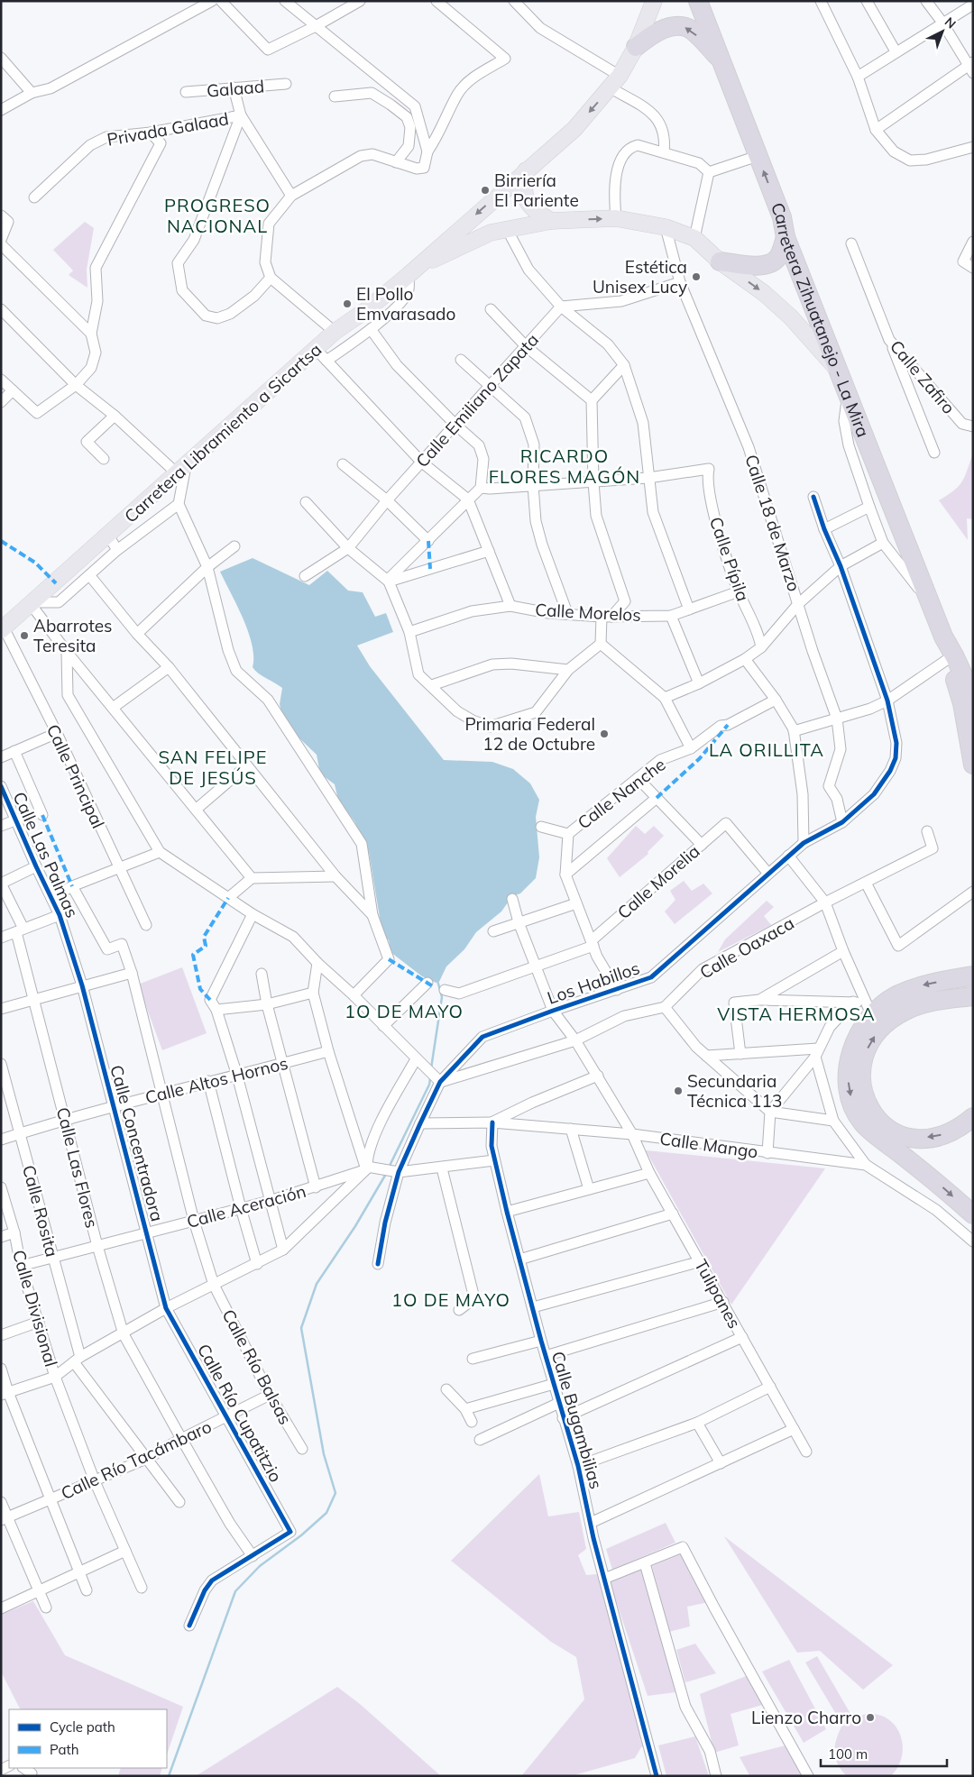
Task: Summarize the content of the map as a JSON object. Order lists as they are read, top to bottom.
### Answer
{
  "streets": {
    "highway": ["Carretera Zihuatanejo - La Mira"],
    "main road": ["Carretera Libramiento a Sicartsa"],
    "street": [
      "Galaad",
      "Privada Galaad",
      "Calle Zafiro",
      "Calle Emiliano Zapata",
      "Calle 18 de Marzo",
      "Calle Pípila",
      "Calle Morelos",
      "Calle Principal",
      "Calle Nanche",
      "Calle Las Palmas",
      "Calle Morelia",
      "Calle Oaxaca",
      "Los Habillos",
      "Calle Altos Hornos",
      "Calle Concentradora",
      "Calle Mango",
      "Calle Las Flores",
      "Calle Aceración",
      "Calle Rosita",
      "Tulipanes",
      "Calle Divisional",
      "Calle Río Balsas",
      "Calle Río Cupatitzio",
      "Calle Bugambilias",
      "Calle Río Tacámbaro"
    ]
  },
  "crossings": [
    ["Carretera Libramiento a Sicartsa", "Calle Principal"],
    ["Calle 18 de Marzo", "Los Habillos"],
    ["Calle Pípila", "Calle Morelos"],
    ["Calle Nanche", "Calle Morelia"],
    ["Calle Nanche", "Los Habillos"],
    ["Calle Las Palmas", "Calle Concentradora"],
    ["Calle Morelia", "Los Habillos"],
    ["Los Habillos", "Calle Mango"],
    ["Los Habillos", "Calle Aceración"],
    ["Los Habillos", "Tulipanes"],
    ["Calle Altos Hornos", "Calle Concentradora"],
    ["Calle Altos Hornos", "Calle Las Flores"],
    ["Calle Altos Hornos", "Calle Rosita"],
    ["Calle Altos Hornos", "Calle Río Balsas"],
    ["Calle Concentradora", "Calle Aceración"],
    ["Calle Concentradora", "Calle Río Cupatitzio"],
    ["Calle Mango", "Tulipanes"],
    ["Calle Mango", "Calle Bugambilias"],
    ["Calle Las Flores", "Calle Aceración"],
    ["Calle Las Flores", "Calle Río Cupatitzio"],
    ["Calle Las Flores", "Calle Río Tacámbaro"],
    ["Calle Aceración", "Calle Rosita"],
    ["Calle Aceración", "Calle Divisional"],
    ["Calle Aceración", "Calle Río Balsas"],
    ["Calle Aceración", "Calle Bugambilias"],
    ["Calle Divisional", "Calle Río Tacámbaro"],
    ["Calle Río Balsas", "Calle Río Tacámbaro"],
    ["Calle Río Cupatitzio", "Calle Río Tacámbaro"]
  ],
  "districts": [
    "PROGRESO NACIONAL",
    "RICARDO FLORES MAGÓN",
    "LA ORILLITA",
    "SAN FELIPE DE JESÚS",
    "1O DE MAYO",
    "VISTA HERMOSA",
    "1O DE MAYO"
  ],
  "places": [
    "Birriería El Pariente",
    "Estética Unisex Lucy",
    "El Pollo Emvarasado",
    "Abarrotes Teresita",
    "Primaria Federal 12 de Octubre",
    "Secundaria Técnica 113",
    "Lienzo Charro"
  ],
  "legend": ["Cycle path", "Path"],
  "scale_bar": "100 m",
  "north": "top right"
}
